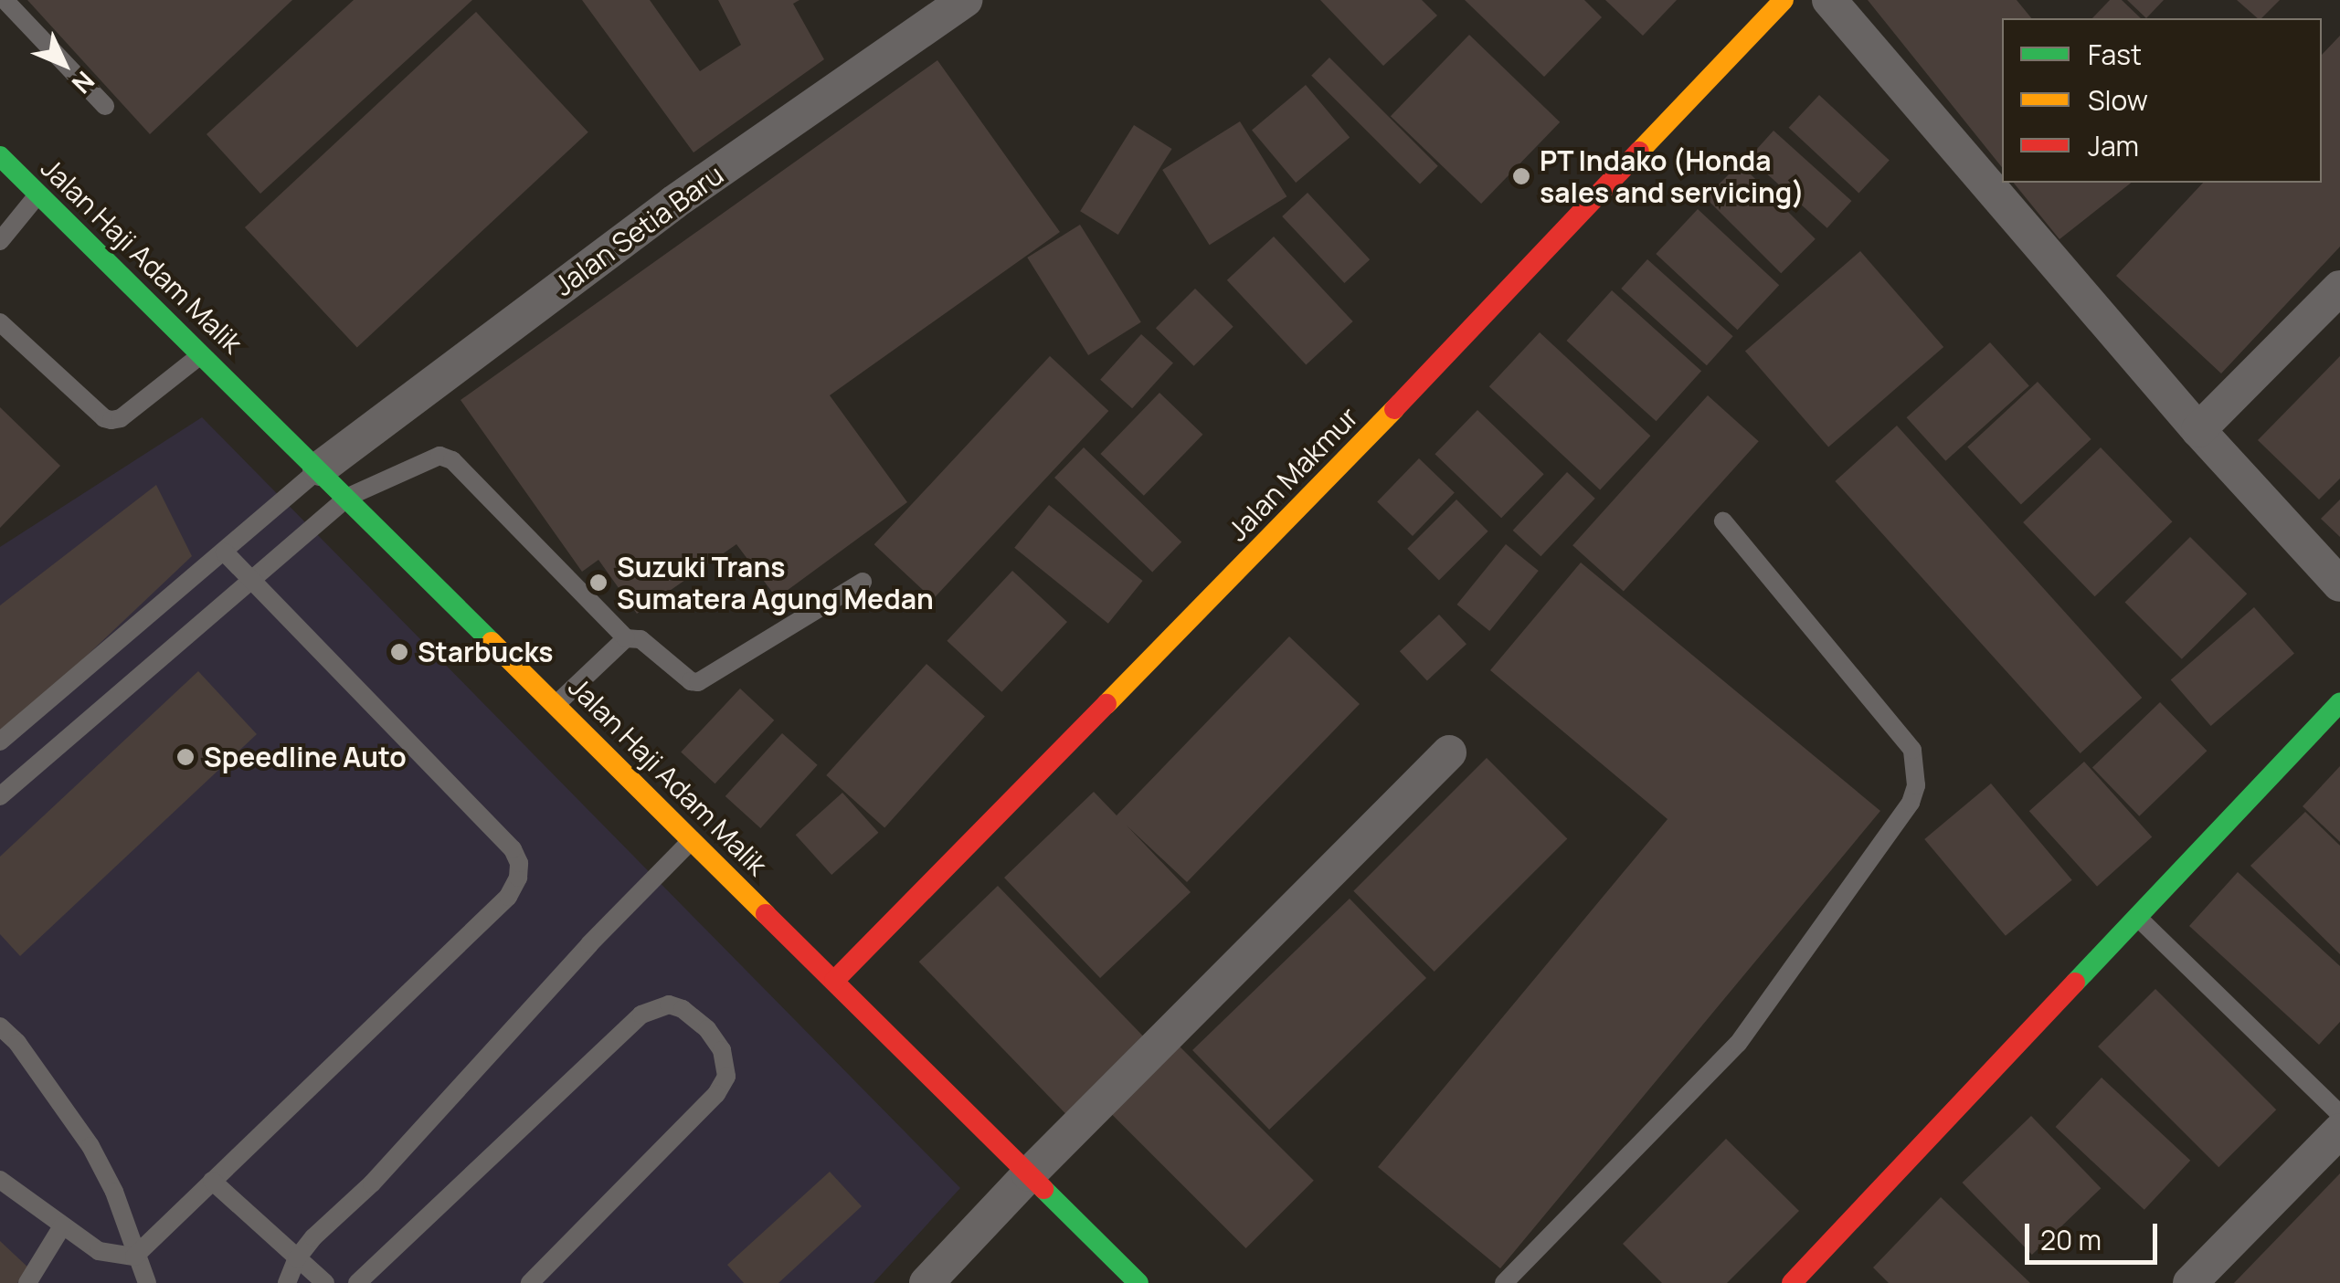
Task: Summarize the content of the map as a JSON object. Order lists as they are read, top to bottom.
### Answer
{
  "streets": {
    "street": ["Jalan Setia Baru", "Jalan Haji Adam Malik", "Jalan Makmur"]
  },
  "crossings": [
    ["Jalan Setia Baru", "Jalan Haji Adam Malik"],
    ["Jalan Haji Adam Malik", "Jalan Makmur"]
  ],
  "places": [
    "PT Indako (Honda sales and servicing)",
    "Suzuki Trans Sumatera Agung Medan",
    "Starbucks",
    "Speedline Auto"
  ],
  "legend": ["Fast", "Slow", "Jam"],
  "scale_bar": "20 m",
  "north": "bottom right"
}
